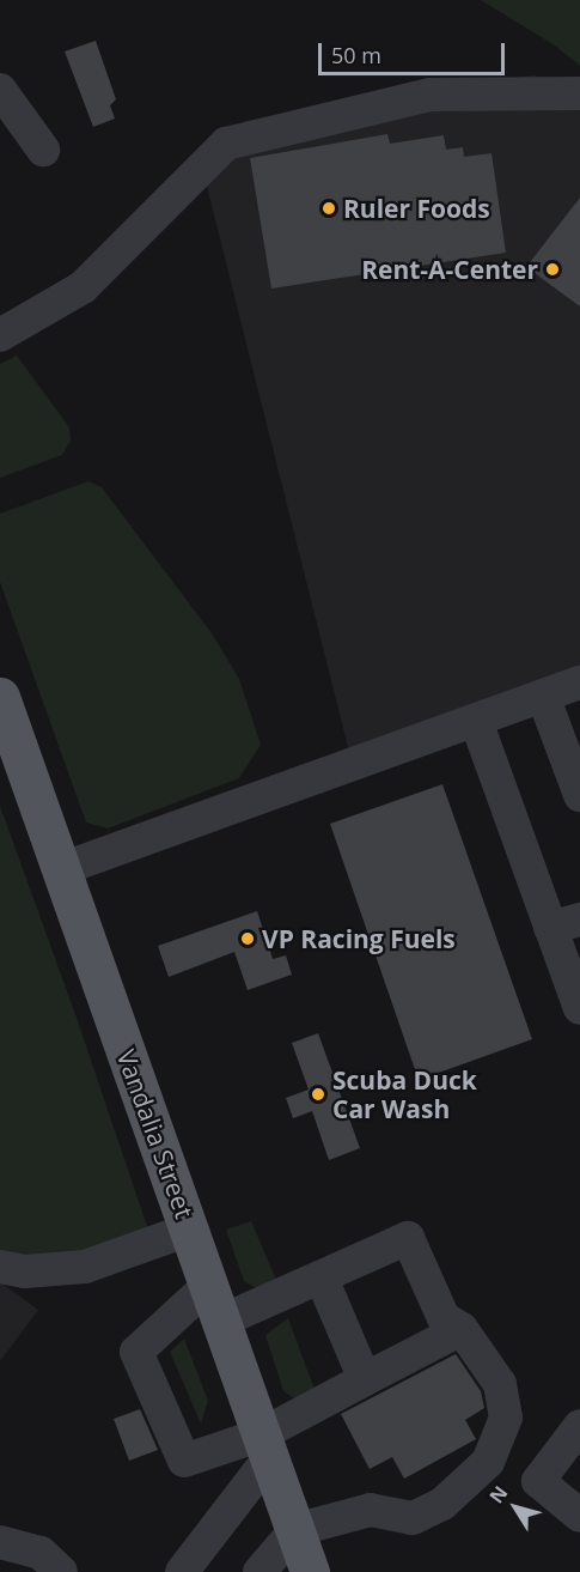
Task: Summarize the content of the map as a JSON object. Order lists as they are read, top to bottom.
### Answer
{
  "streets": {
    "main road": ["Vandalia Street"]
  },
  "places": [
    "Ruler Foods",
    "Rent-A-Center",
    "VP Racing Fuels",
    "Scuba Duck Car Wash"
  ],
  "scale_bar": "50 m",
  "north": "top left"
}
